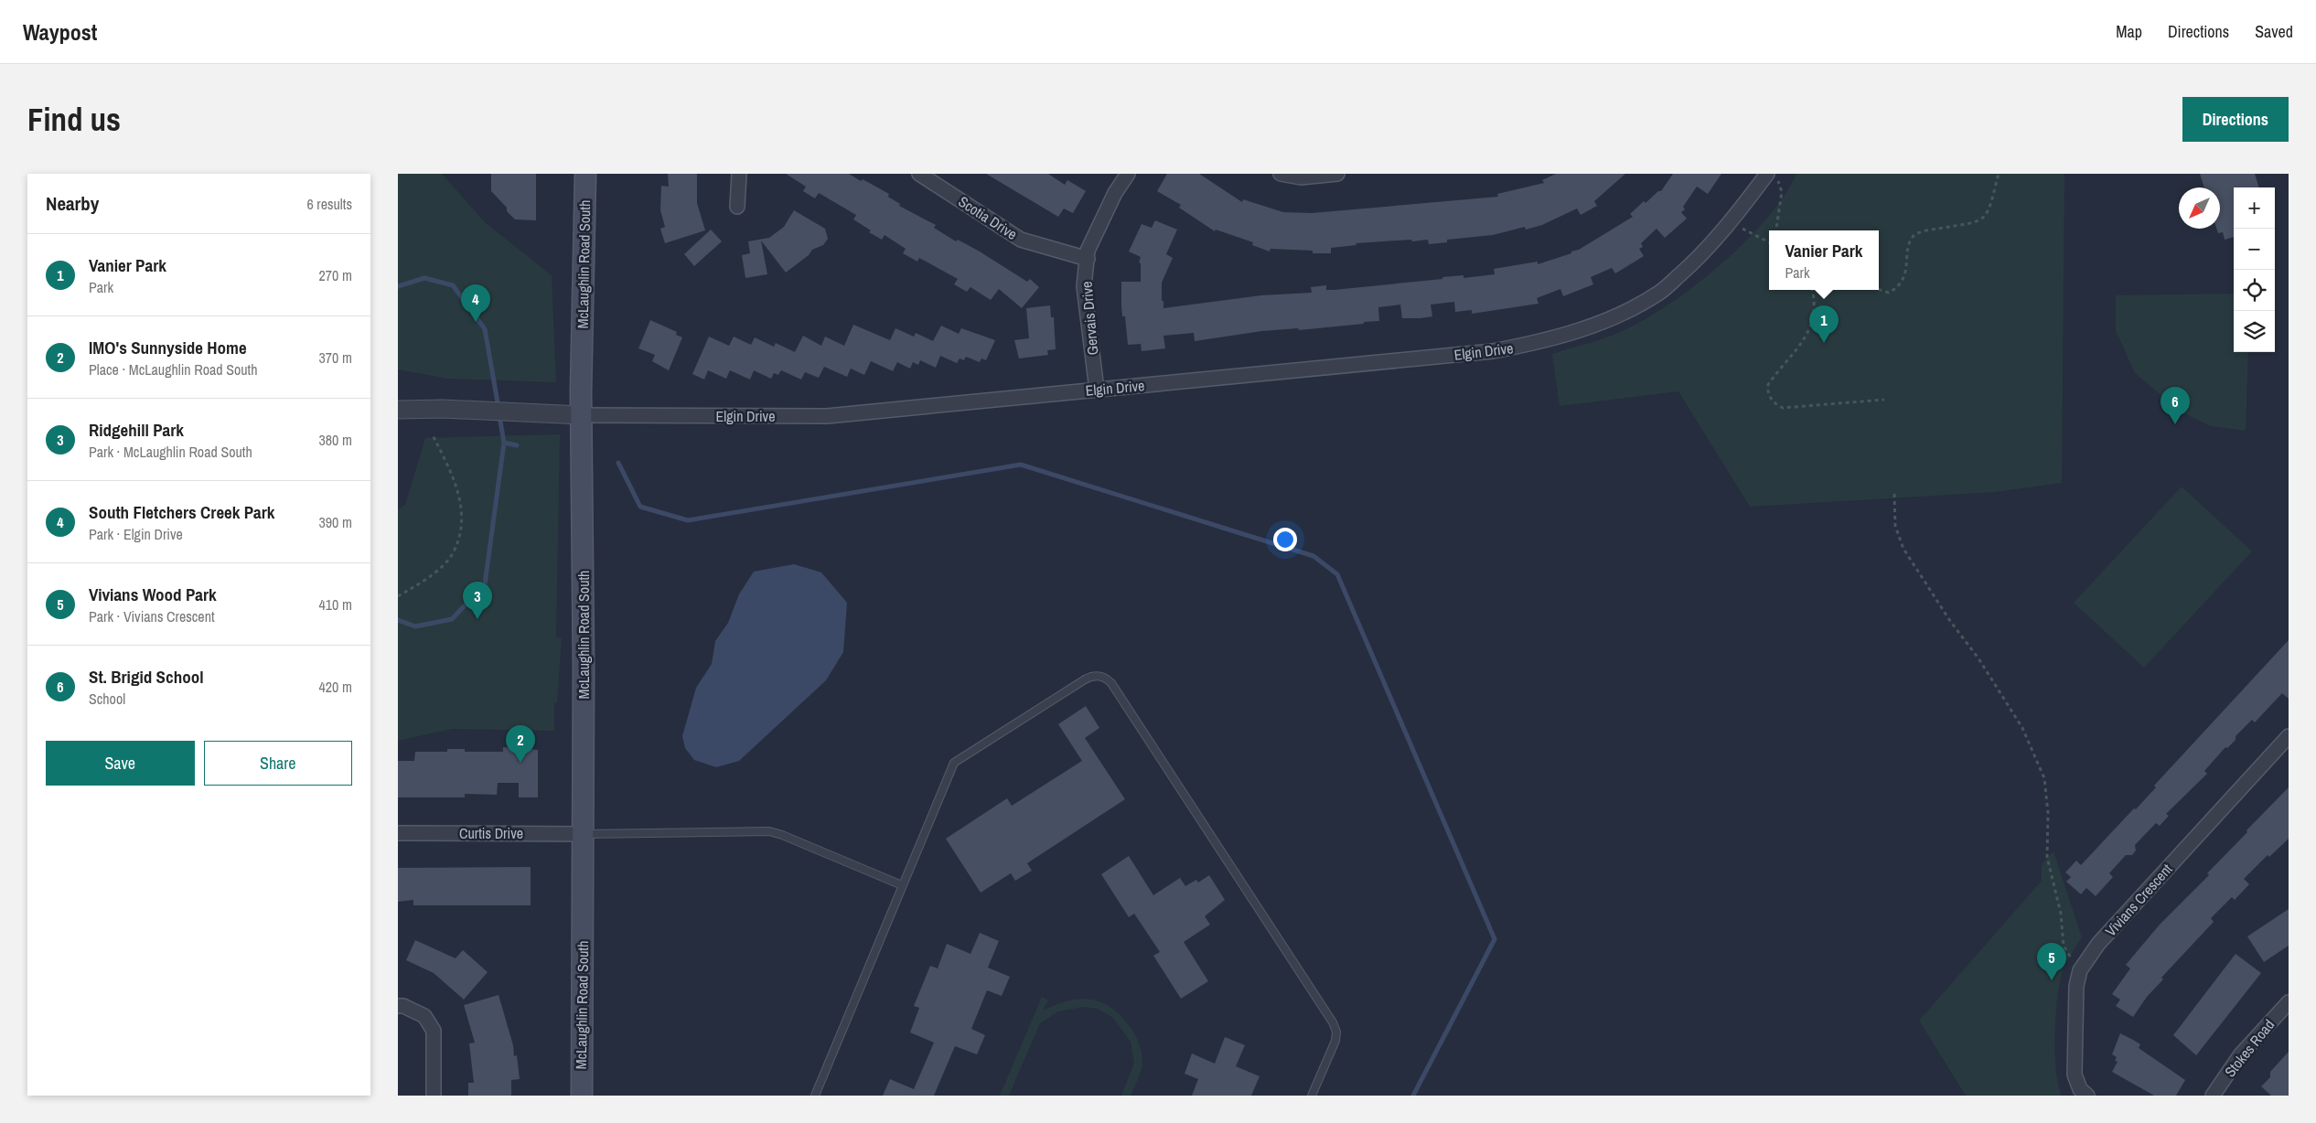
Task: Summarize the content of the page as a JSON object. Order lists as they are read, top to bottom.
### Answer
{
  "streets": {
    "main road": ["McLaughlin Road South"],
    "street": [
      "Scotia Drive",
      "Gervais Drive",
      "Elgin Drive",
      "Curtis Drive",
      "Vivians Crescent",
      "Stokes Road"
    ]
  },
  "crossings": [
    ["Scotia Drive", "Gervais Drive"],
    ["McLaughlin Road South", "Elgin Drive"],
    ["McLaughlin Road South", "Curtis Drive"],
    ["Gervais Drive", "Elgin Drive"]
  ],
  "north": "bottom left",
  "page": {
    "header": "Waypost",
    "nav": ["Map", "Directions", "Saved"],
    "buttons": [
      "Directions",
      ["Save", "Share"]
    ],
    "title": "Find us",
    "heading": ["Nearby", "6 results"],
    "map_buttons": ["+", "−"],
    "popup": ["Vanier Park", "Park"],
    "list": [
      {
        "mark": "1",
        "name": "Vanier Park",
        "note": "Park",
        "value": "270 m"
      },
      {
        "mark": "2",
        "name": "IMO's Sunnyside Home",
        "note": "Place · McLaughlin Road South",
        "value": "370 m"
      },
      {
        "mark": "3",
        "name": "Ridgehill Park",
        "note": "Park · McLaughlin Road South",
        "value": "380 m"
      },
      {
        "mark": "4",
        "name": "South Fletchers Creek Park",
        "note": "Park · Elgin Drive",
        "value": "390 m"
      },
      {
        "mark": "5",
        "name": "Vivians Wood Park",
        "note": "Park · Vivians Crescent",
        "value": "410 m"
      },
      {
        "mark": "6",
        "name": "St. Brigid School",
        "note": "School",
        "value": "420 m"
      }
    ],
    "pins": [
      "4",
      "1",
      "6",
      "3",
      "2",
      "5"
    ]
  }
}
